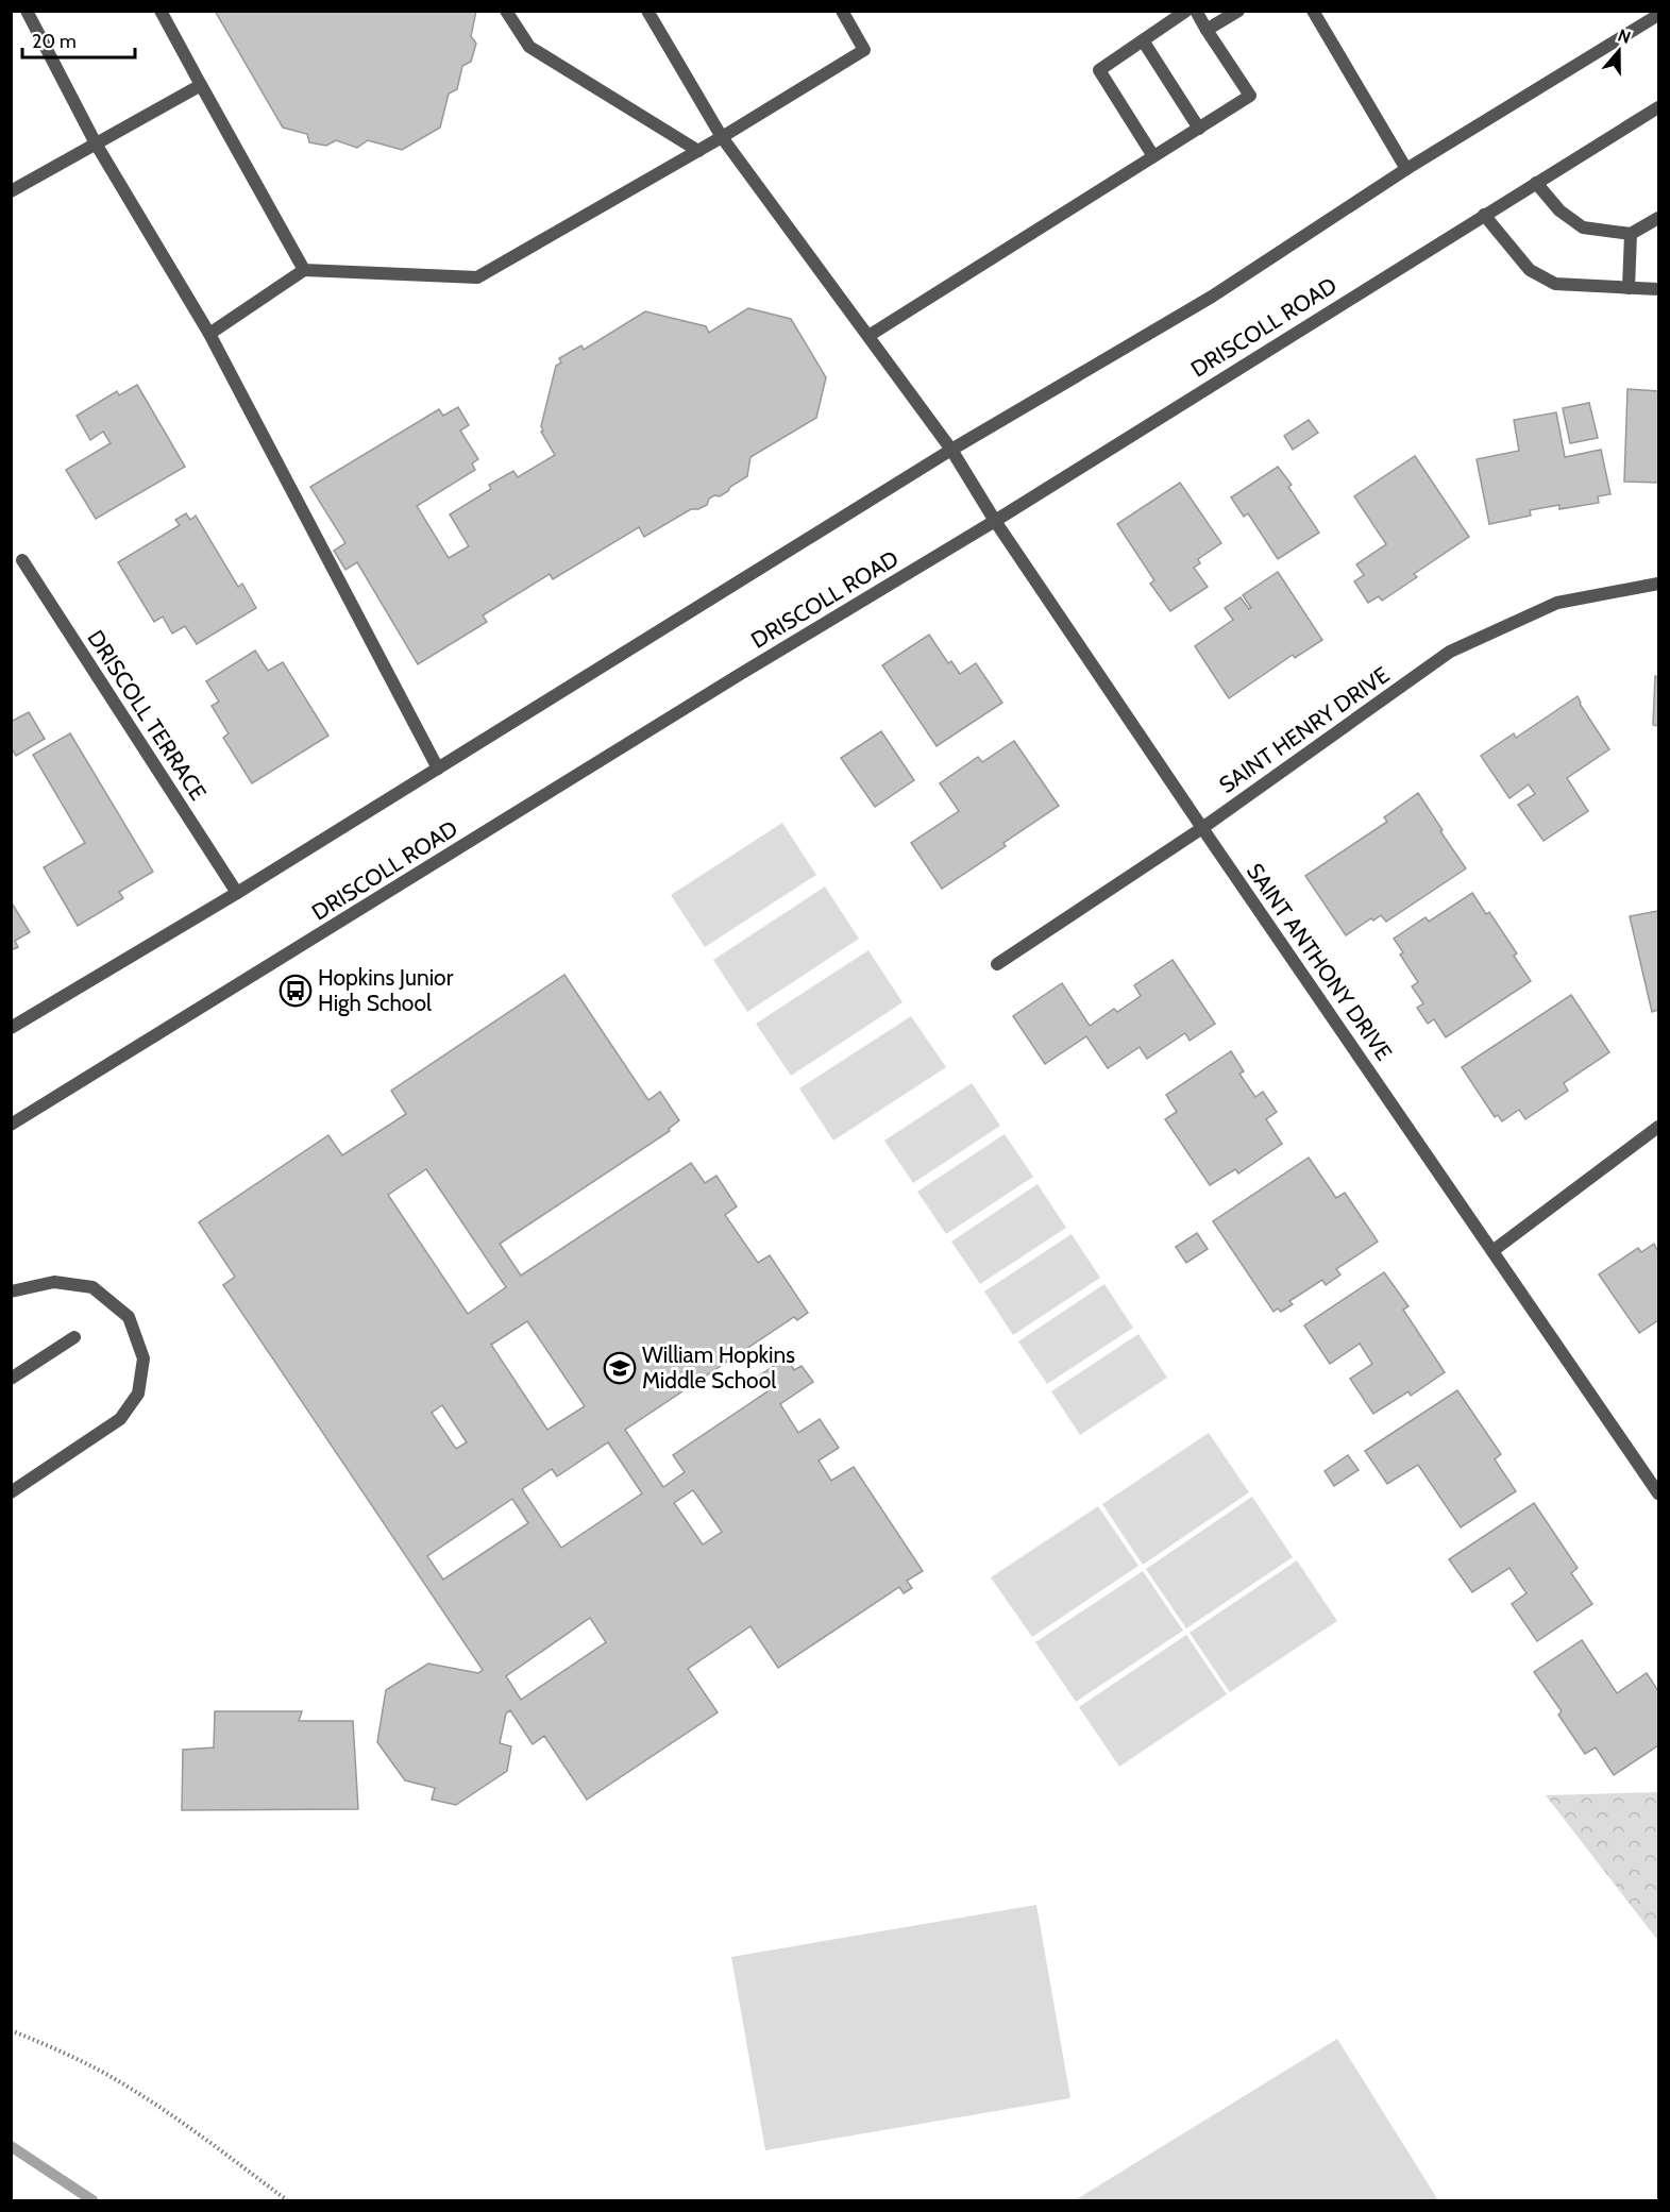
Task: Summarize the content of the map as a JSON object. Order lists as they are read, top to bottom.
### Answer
{
  "streets": {
    "street": [
      "DRISCOLL ROAD",
      "DRISCOLL TERRACE",
      "SAINT HENRY DRIVE",
      "SAINT ANTHONY DRIVE"
    ]
  },
  "crossings": [
    ["DRISCOLL ROAD", "SAINT ANTHONY DRIVE"],
    ["SAINT HENRY DRIVE", "SAINT ANTHONY DRIVE"]
  ],
  "places": {
    "bus stop": ["Hopkins Junior High School"],
    "school or university": ["William Hopkins Middle School"]
  },
  "scale_bar": "20 m",
  "north": "top"
}
